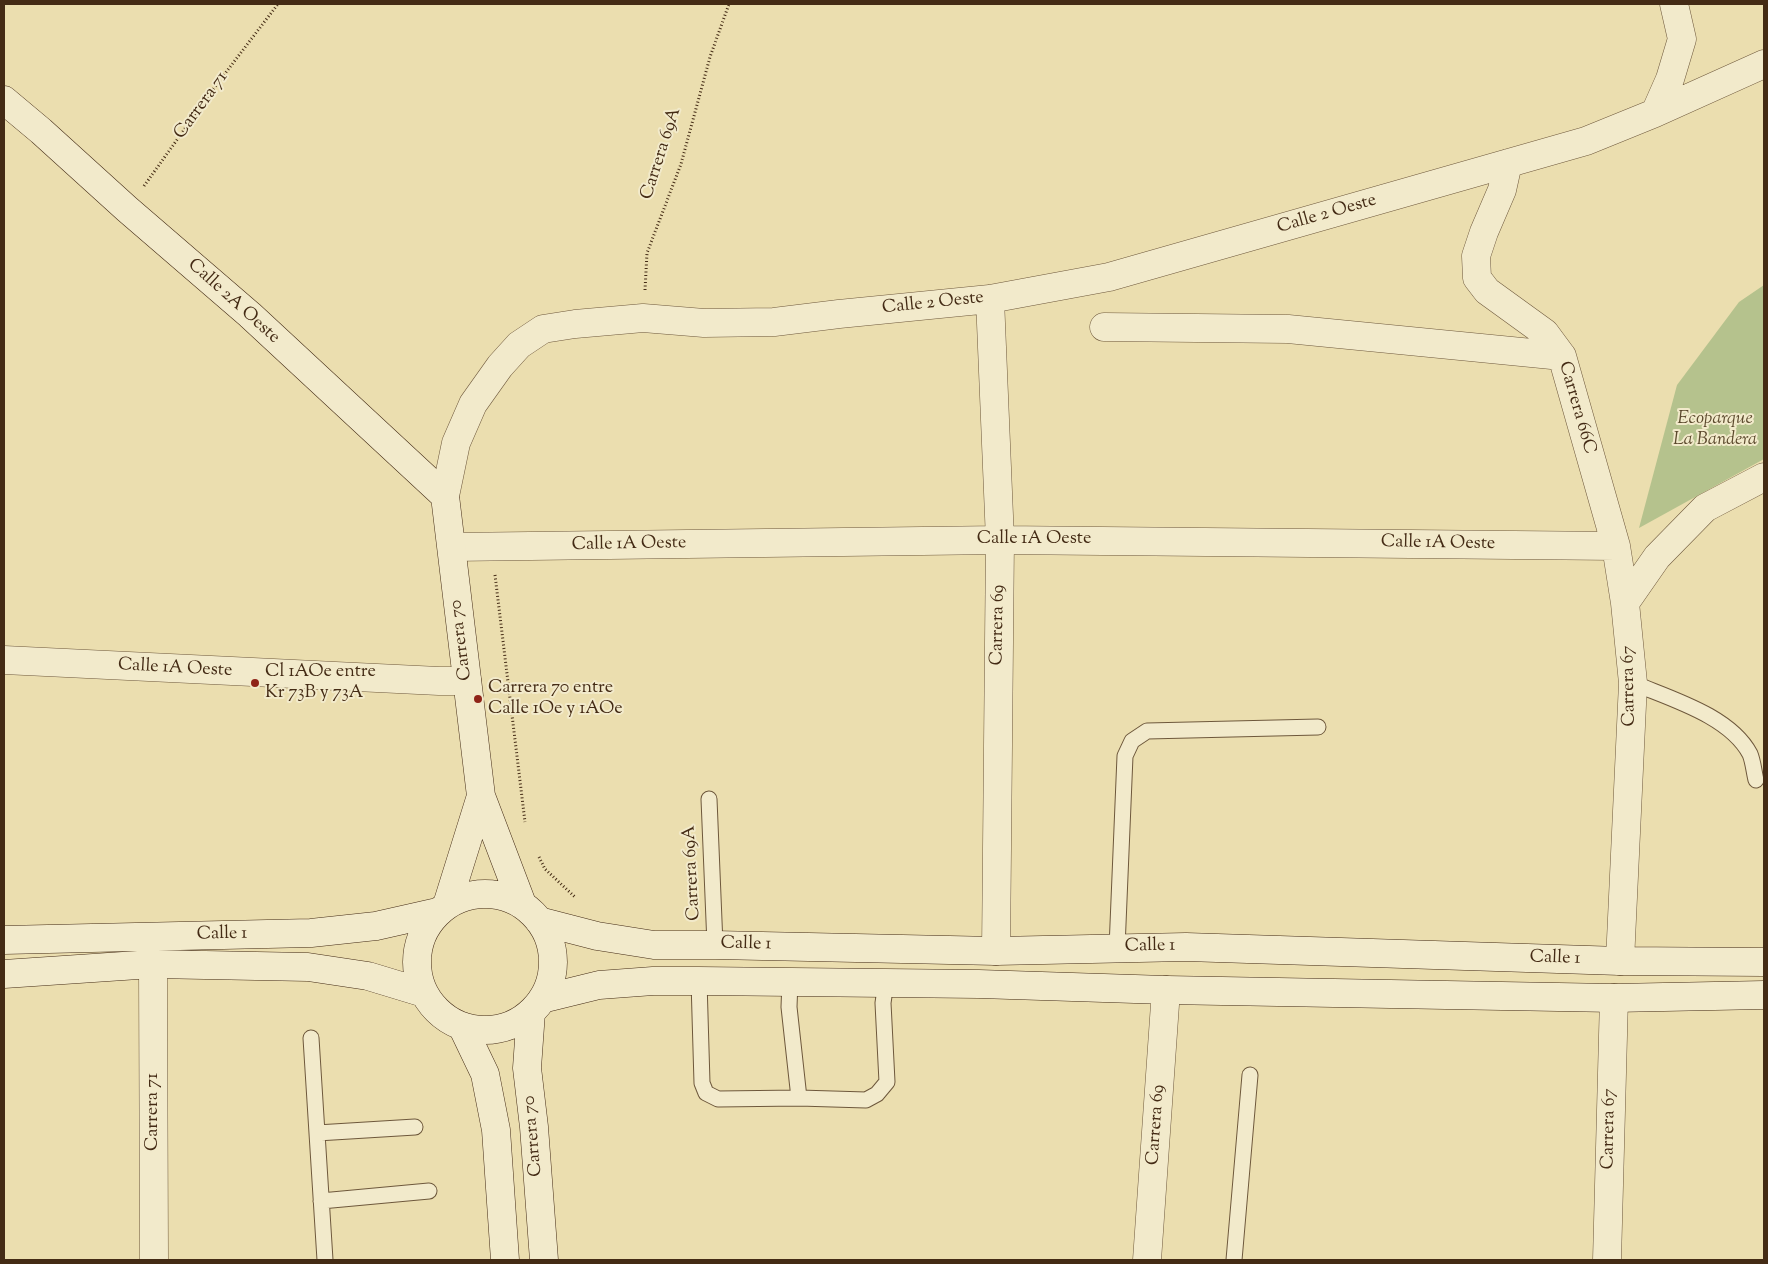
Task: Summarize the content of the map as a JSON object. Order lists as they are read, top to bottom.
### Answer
{
  "streets": {
    "street": [
      "Carrera 71",
      "Calle 2 Oeste",
      "Calle 2A Oeste",
      "Carrera 66C",
      "Calle 1A Oeste",
      "Carrera 69",
      "Carrera 70",
      "Carrera 67",
      "Calle 1"
    ],
    "lane": ["Carrera 69A"]
  },
  "crossings": [
    ["Carrera 71", "Calle 2A Oeste"],
    ["Carrera 71", "Calle 1"],
    ["Carrera 69A", "Calle 2 Oeste"],
    ["Carrera 69A", "Calle 1"],
    ["Calle 2 Oeste", "Calle 2A Oeste"],
    ["Calle 2 Oeste", "Carrera 66C"],
    ["Calle 2 Oeste", "Carrera 69"],
    ["Calle 2 Oeste", "Carrera 70"],
    ["Calle 2A Oeste", "Carrera 70"],
    ["Carrera 66C", "Calle 1A Oeste"],
    ["Carrera 66C", "Carrera 67"],
    ["Calle 1A Oeste", "Carrera 69"],
    ["Calle 1A Oeste", "Carrera 70"],
    ["Carrera 69", "Calle 1"],
    ["Carrera 70", "Calle 1"],
    ["Carrera 67", "Calle 1"]
  ],
  "parks": ["Ecoparque La Bandera"],
  "places": ["Cl 1AOe entre Kr 73B y 73A", "Carrera 70 entre Calle 1Oe y 1AOe"]
}
